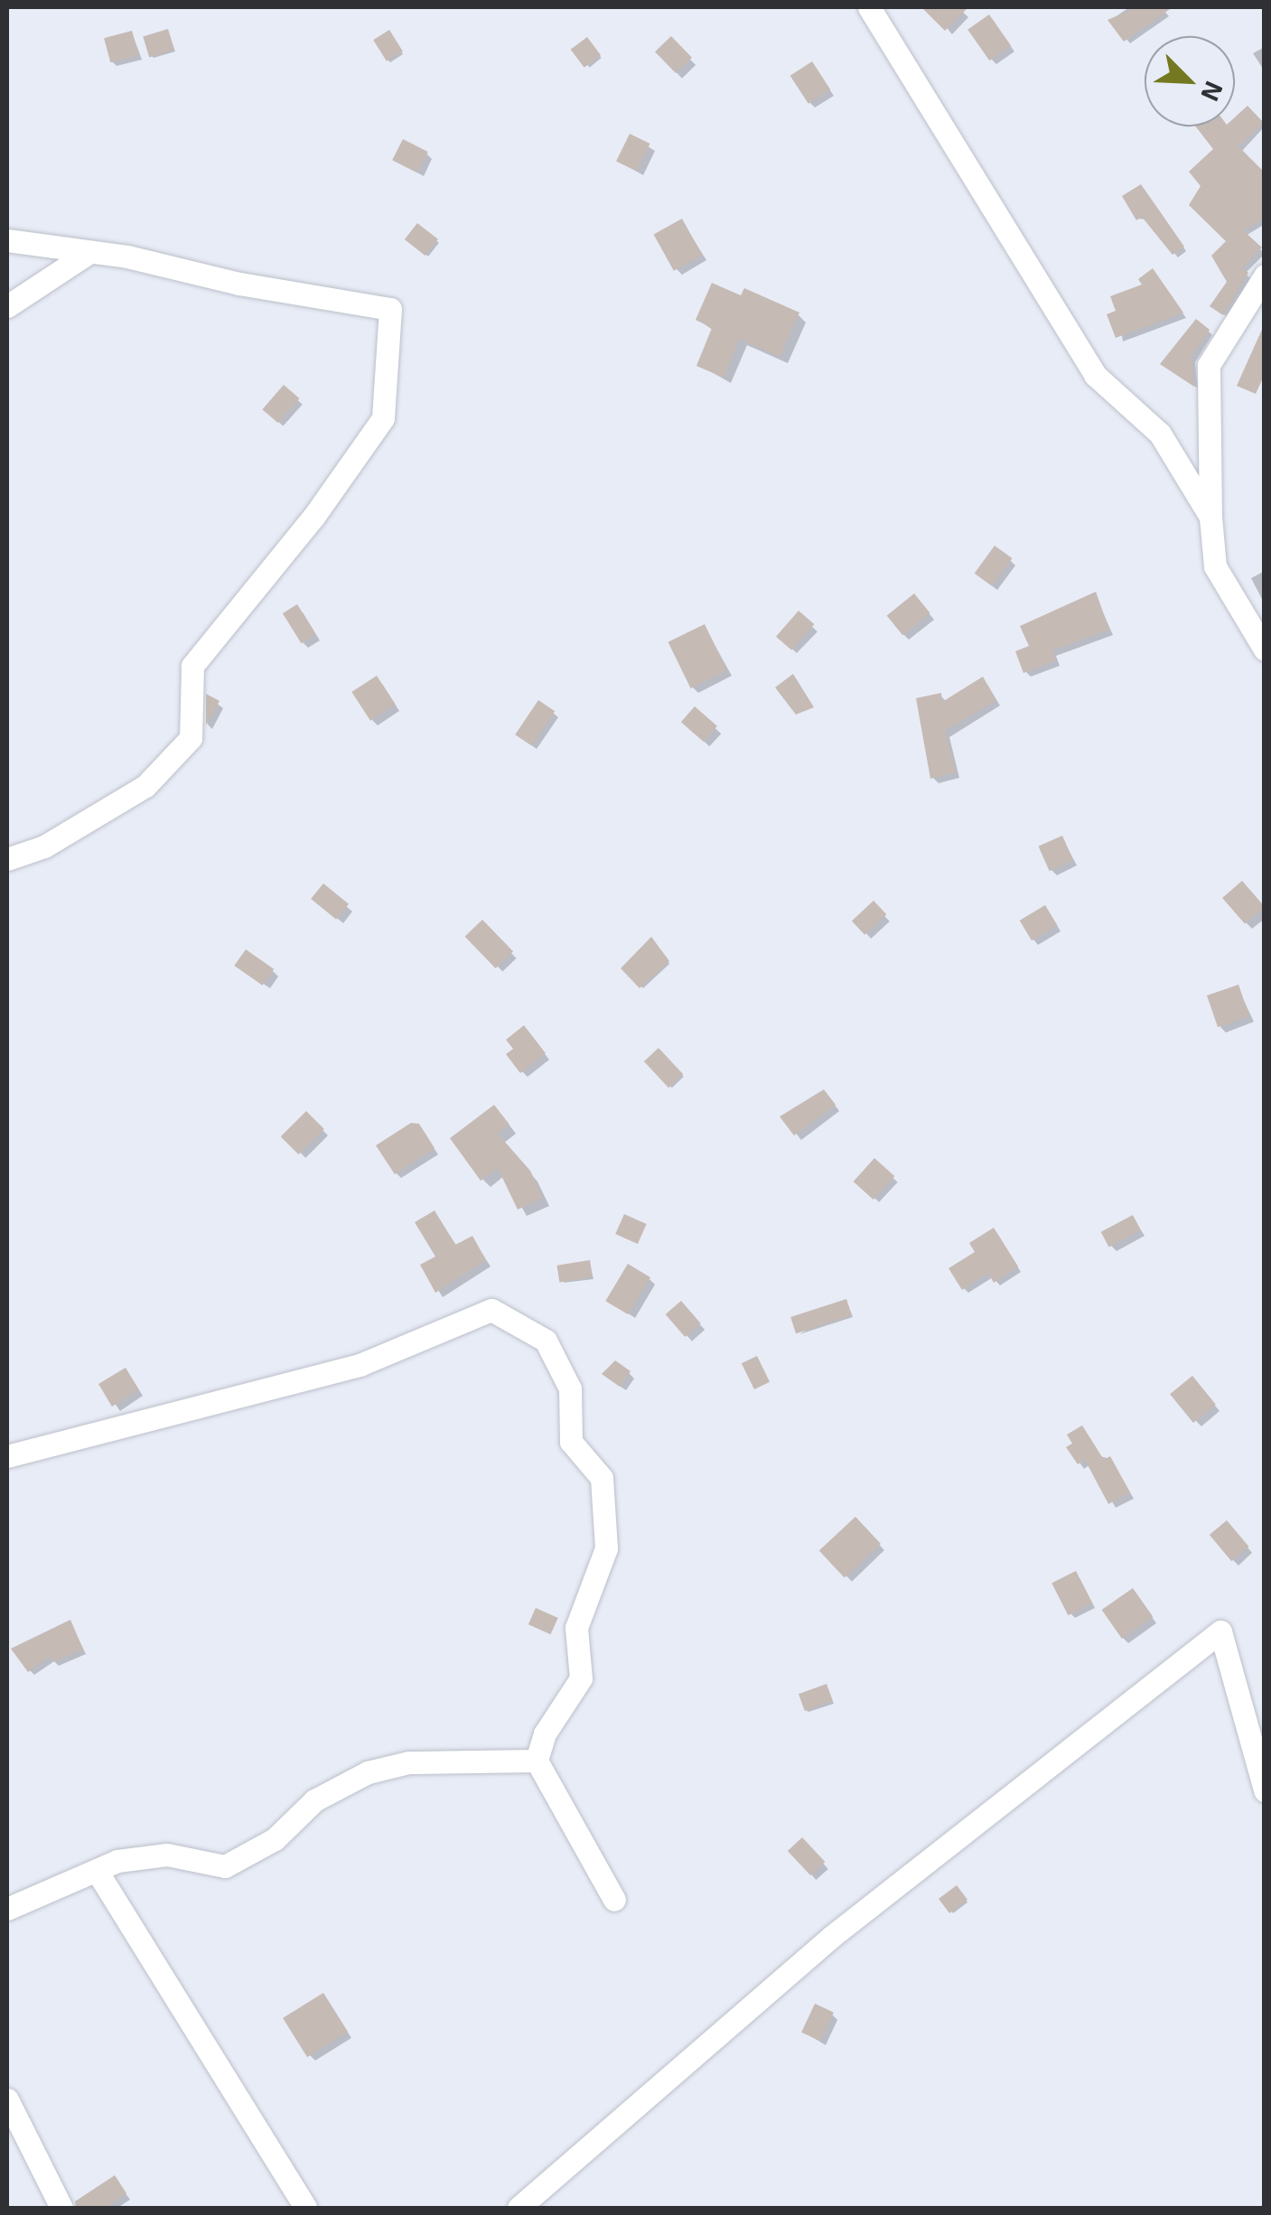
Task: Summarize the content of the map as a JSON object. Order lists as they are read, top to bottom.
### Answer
{
  "north": "bottom right"
}
